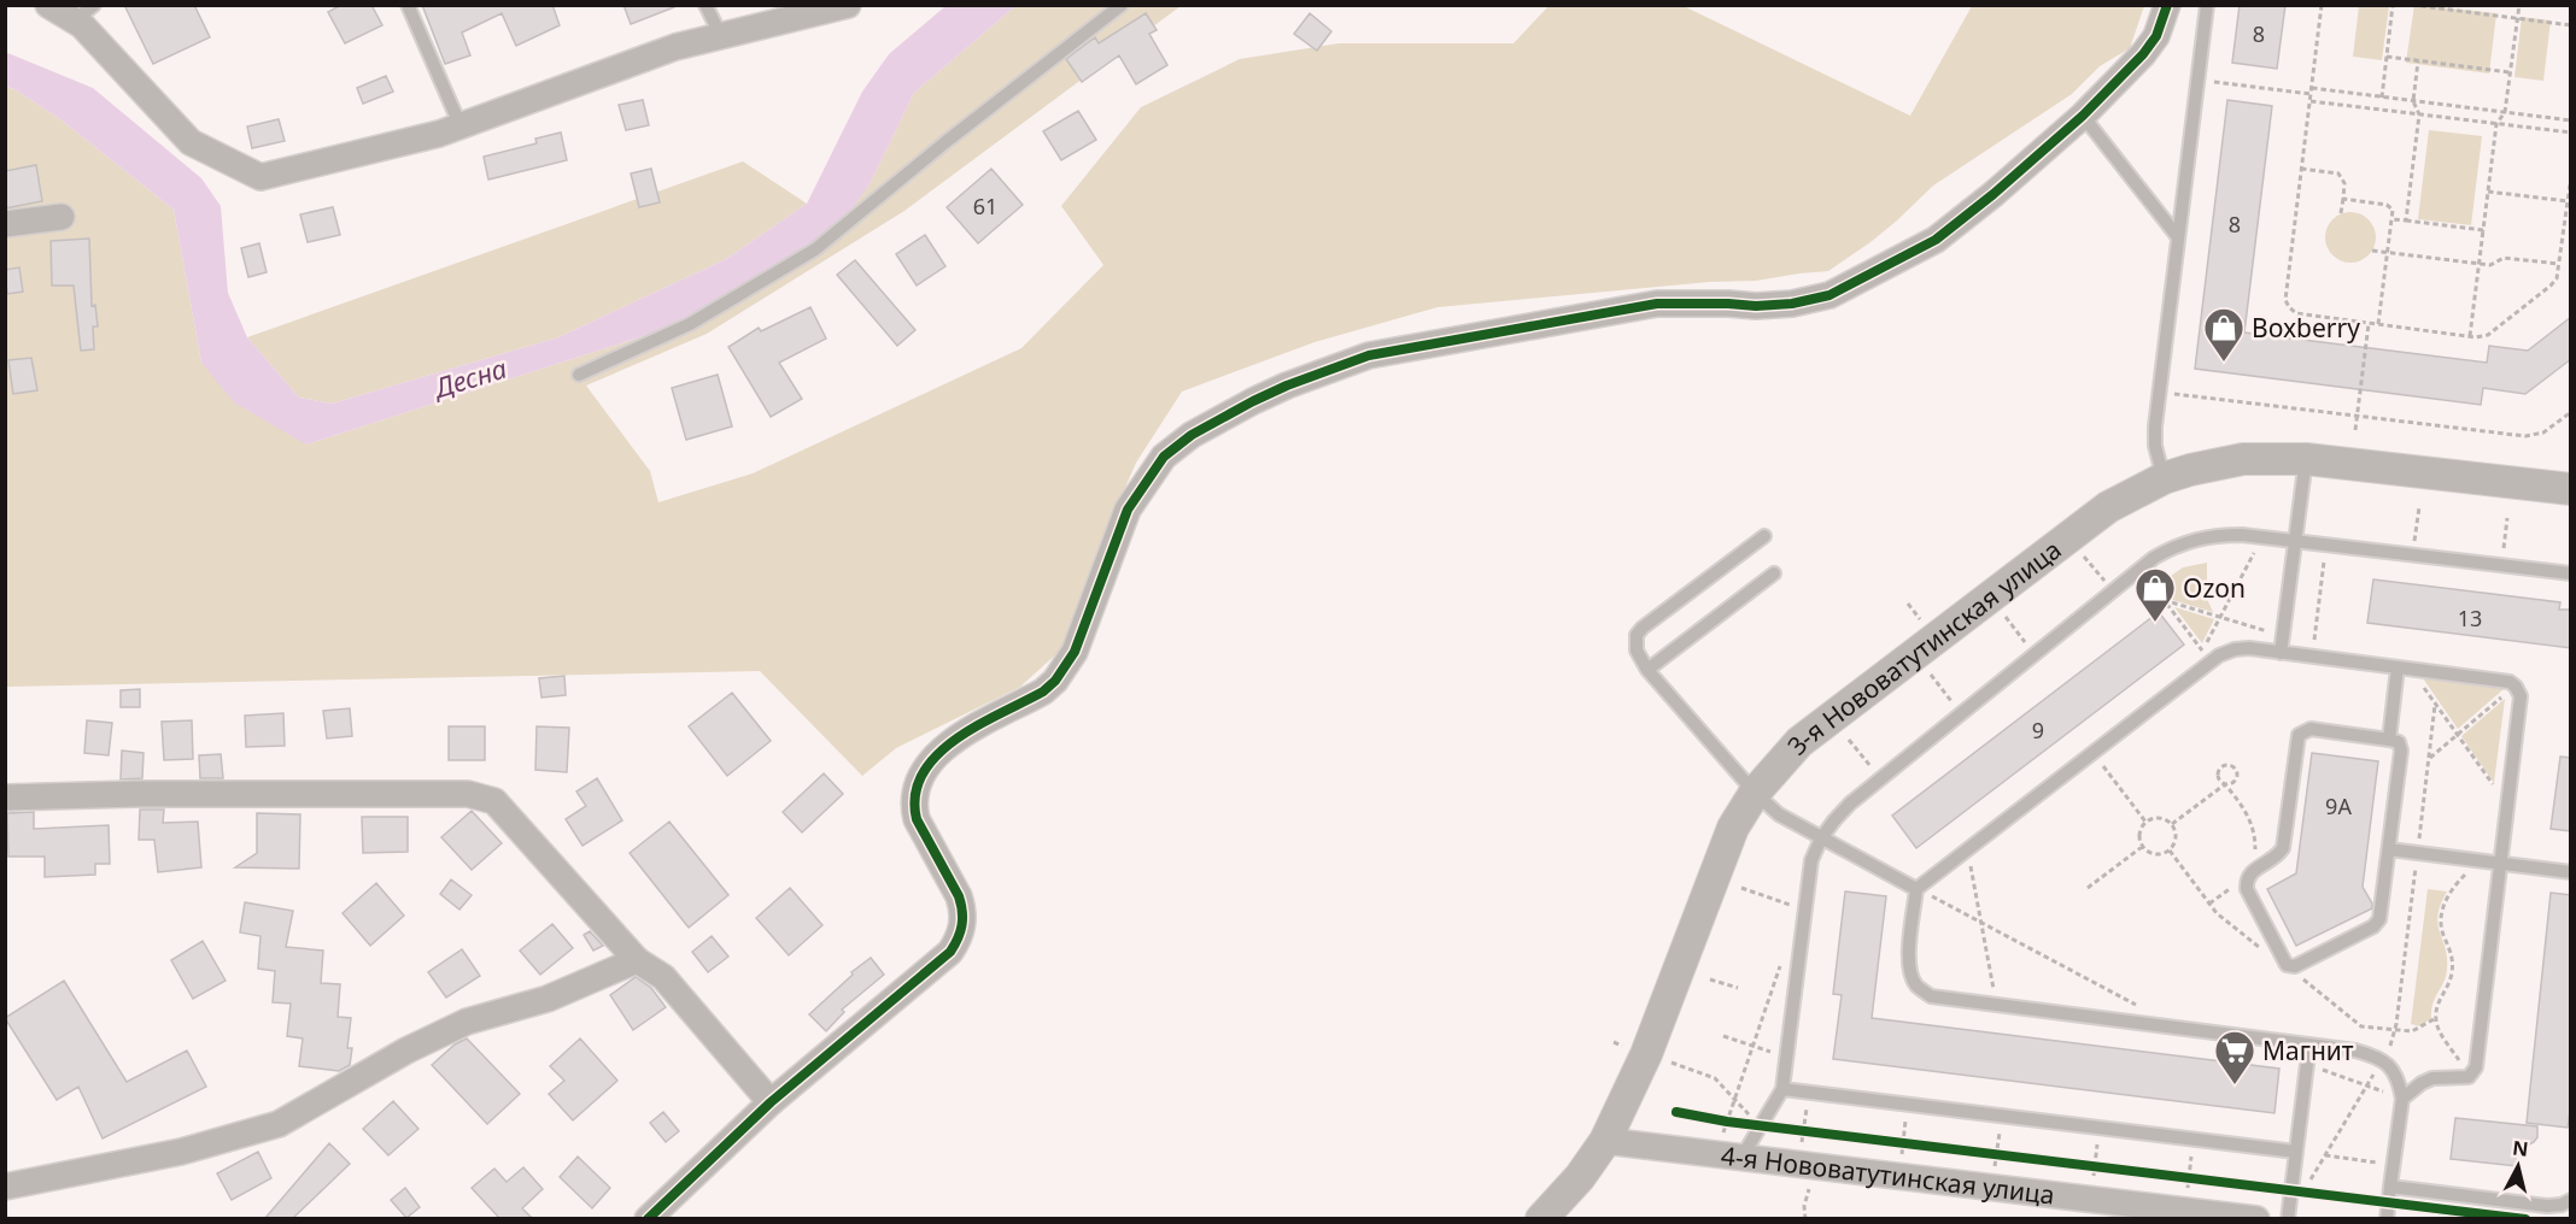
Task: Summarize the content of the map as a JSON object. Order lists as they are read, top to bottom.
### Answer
{
  "streets": {
    "street": ["3-я Нововатутинская улица", "4-я Нововатутинская улица"]
  },
  "crossings": [
    ["3-я Нововатутинская улица", "4-я Нововатутинская улица"]
  ],
  "water": ["Десна"],
  "places": {
    "shop": ["Boxberry", "Ozon"],
    "supermarket": ["Магнит"]
  },
  "house_numbers": [
    "8",
    "61",
    "8",
    "13",
    "9",
    "9А"
  ],
  "north": "top"
}
